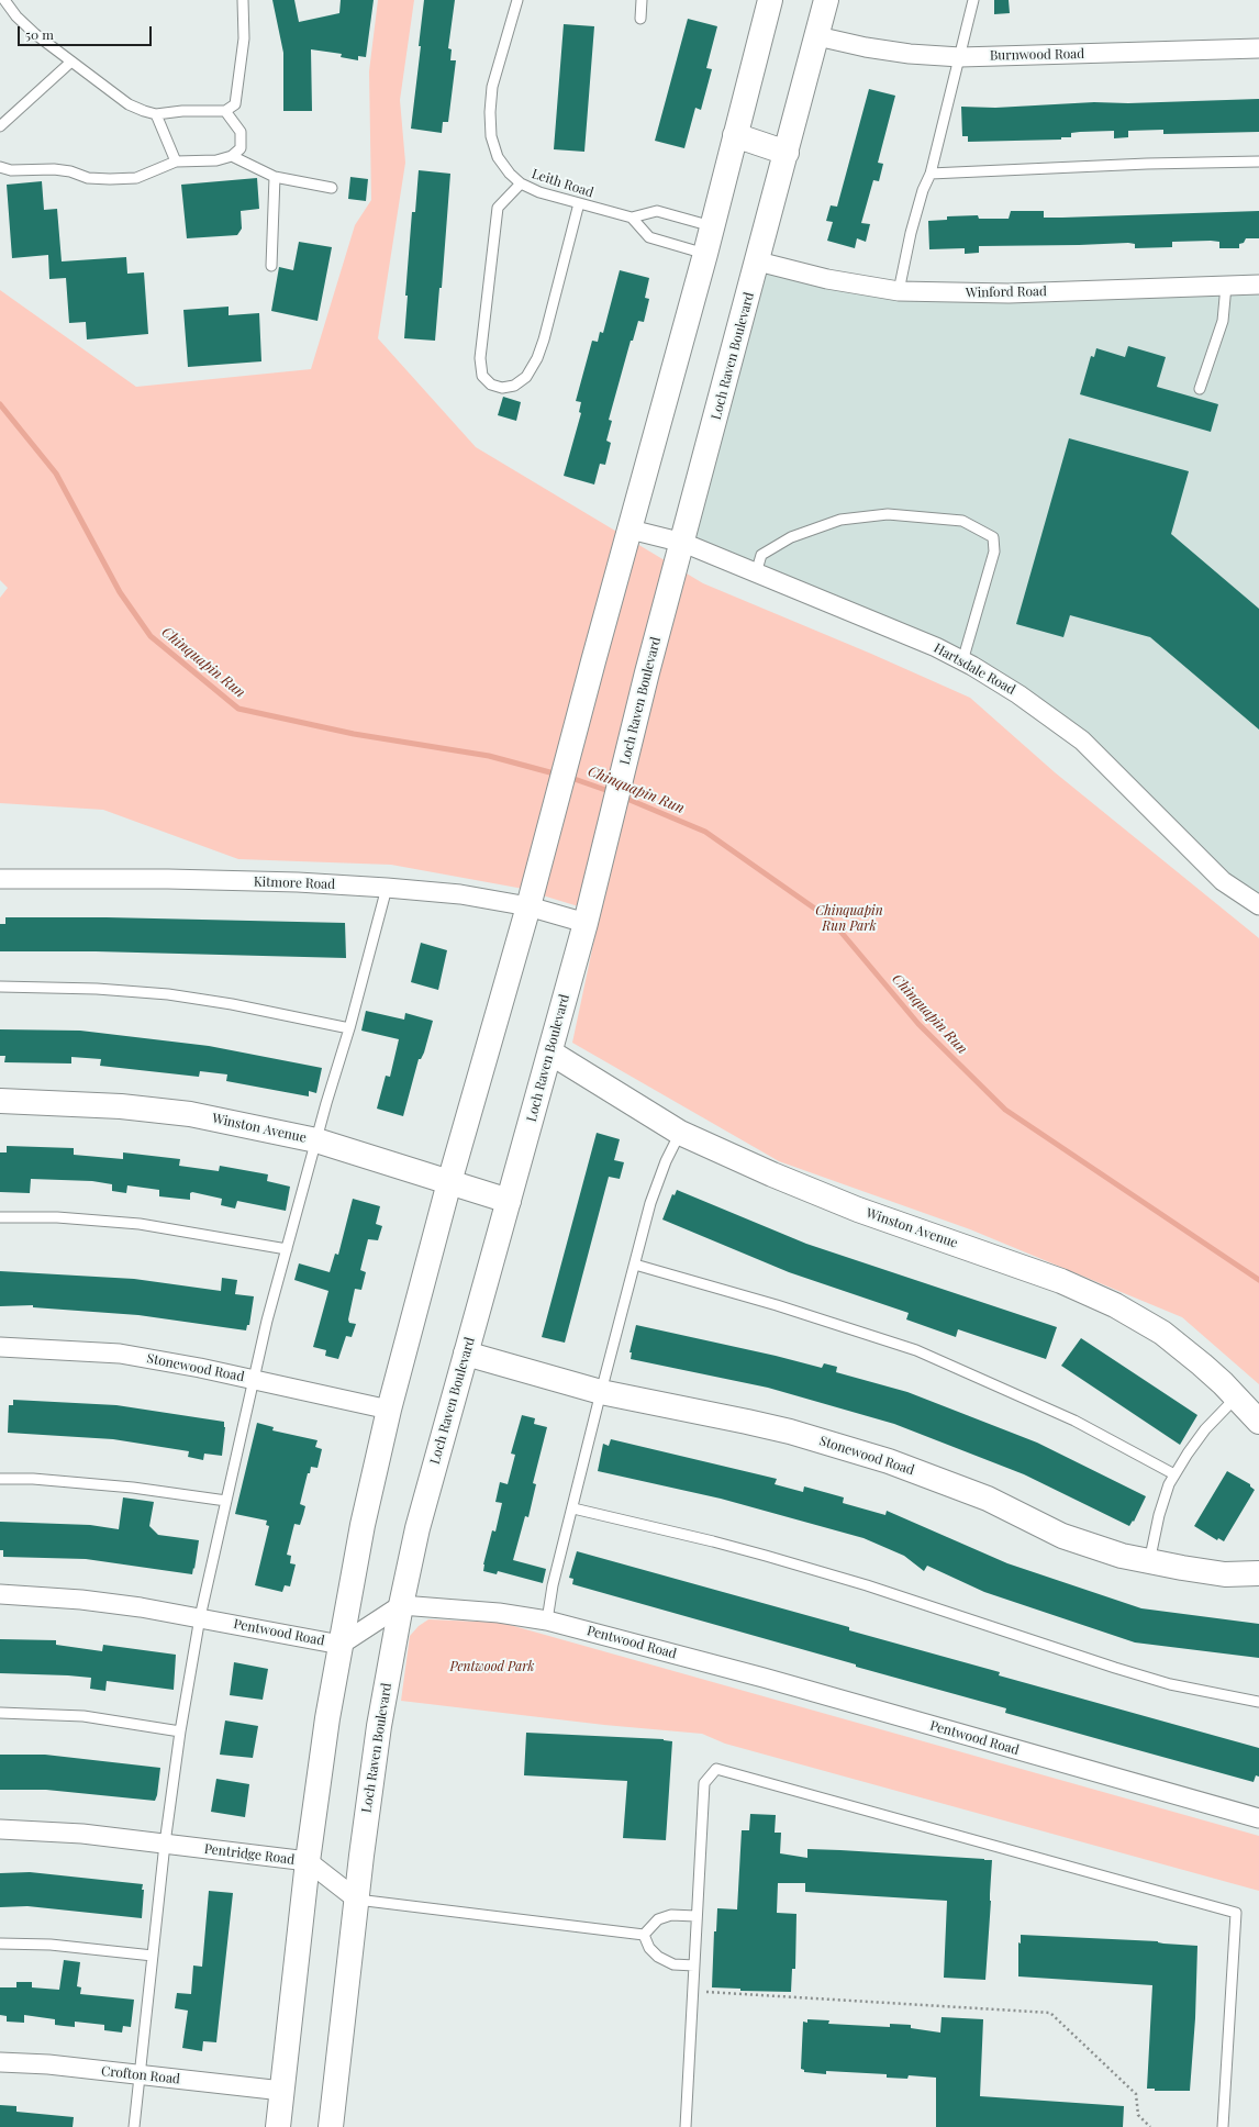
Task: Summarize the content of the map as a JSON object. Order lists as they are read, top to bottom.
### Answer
{
  "streets": {
    "main road": ["Loch Raven Boulevard", "Winston Avenue", "Stonewood Road"],
    "street": [
      "Burnwood Road",
      "Winford Road",
      "Hartsdale Road",
      "Kitmore Road",
      "Pentwood Road",
      "Pentridge Road",
      "Crofton Road"
    ],
    "lane": ["Leith Road"]
  },
  "crossings": [
    ["Burnwood Road", "Loch Raven Boulevard"],
    ["Winford Road", "Loch Raven Boulevard"],
    ["Loch Raven Boulevard", "Hartsdale Road"],
    ["Loch Raven Boulevard", "Kitmore Road"],
    ["Loch Raven Boulevard", "Winston Avenue"],
    ["Loch Raven Boulevard", "Stonewood Road"],
    ["Loch Raven Boulevard", "Pentwood Road"],
    ["Loch Raven Boulevard", "Pentridge Road"]
  ],
  "water": ["Chinquapin Run"],
  "parks": ["Chinquapin Run Park", "Pentwood Park"],
  "scale_bar": "50 m"
}
